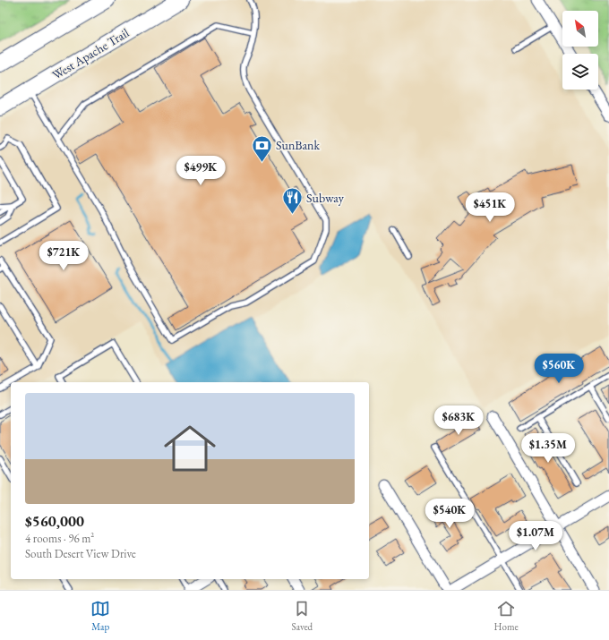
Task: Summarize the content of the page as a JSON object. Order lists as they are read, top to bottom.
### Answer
{
  "streets": {
    "main road": ["West Apache Trail"]
  },
  "places": {
    "bank": ["SunBank"],
    "restaurant": ["Subway"]
  },
  "north": "top left",
  "page": {
    "price": [
      "$499K",
      "$451K",
      "$721K",
      "$560K",
      "$683K",
      "$1.35M",
      "$540K",
      "$1.07M"
    ],
    "list": [
      {
        "name": "$560,000",
        "note": "4 rooms · 96 m² · South Desert View Drive"
      }
    ],
    "tabs": ["Map", "Saved", "Home"]
  }
}
